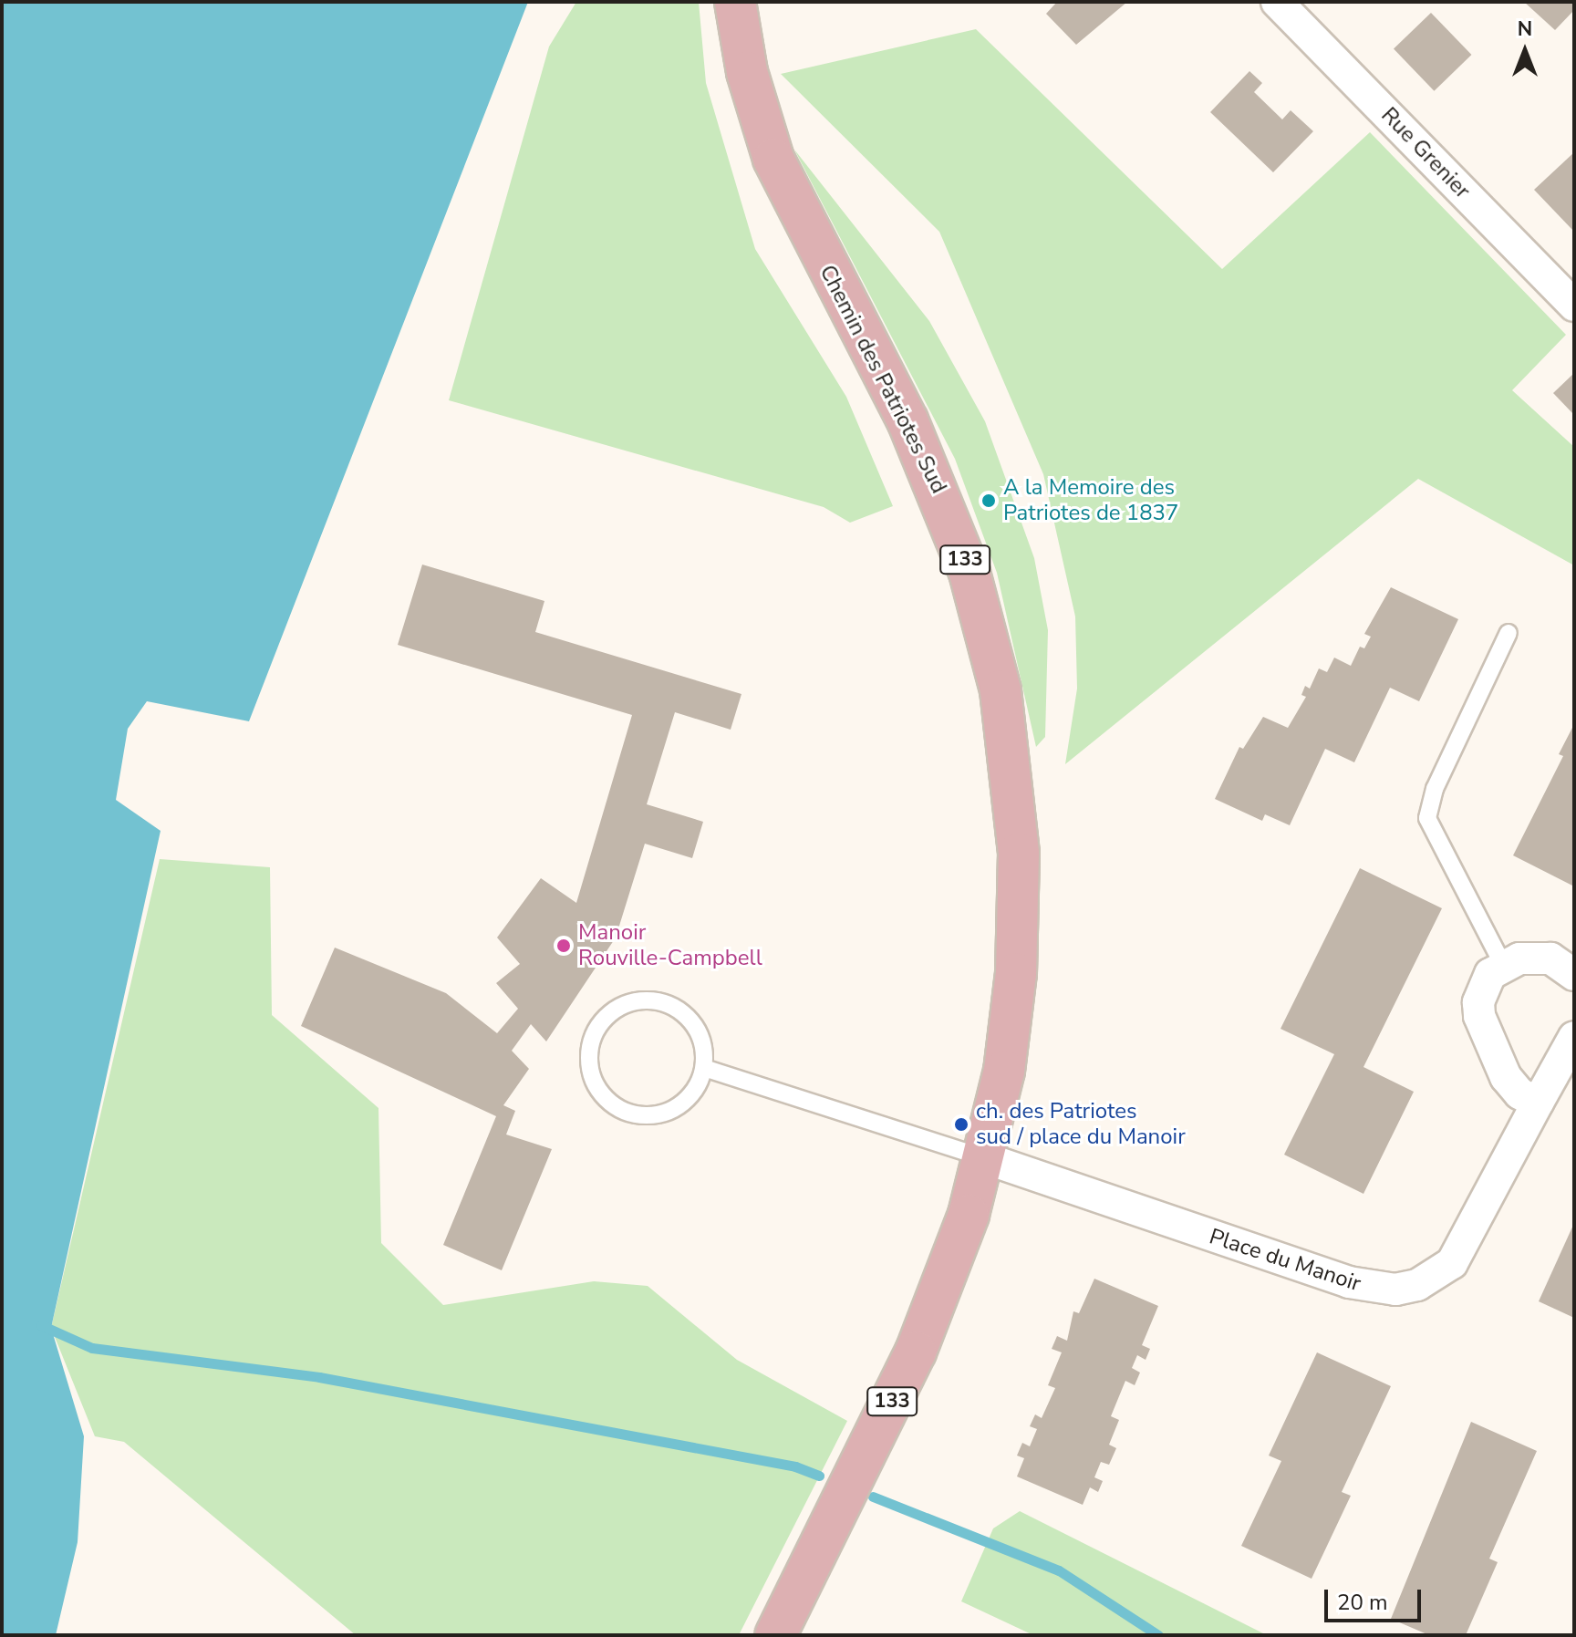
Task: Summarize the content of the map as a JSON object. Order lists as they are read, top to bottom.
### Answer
{
  "streets": {
    "main road": ["Chemin des Patriotes Sud", "133"],
    "street": ["Rue Grenier", "Place du Manoir"]
  },
  "crossings": [
    ["Chemin des Patriotes Sud", "Place du Manoir"]
  ],
  "places": ["A la Memoire des Patriotes de 1837", "Manoir Rouville-Campbell", "ch. des Patriotes sud / place du Manoir"],
  "scale_bar": "20 m",
  "north": "top"
}
